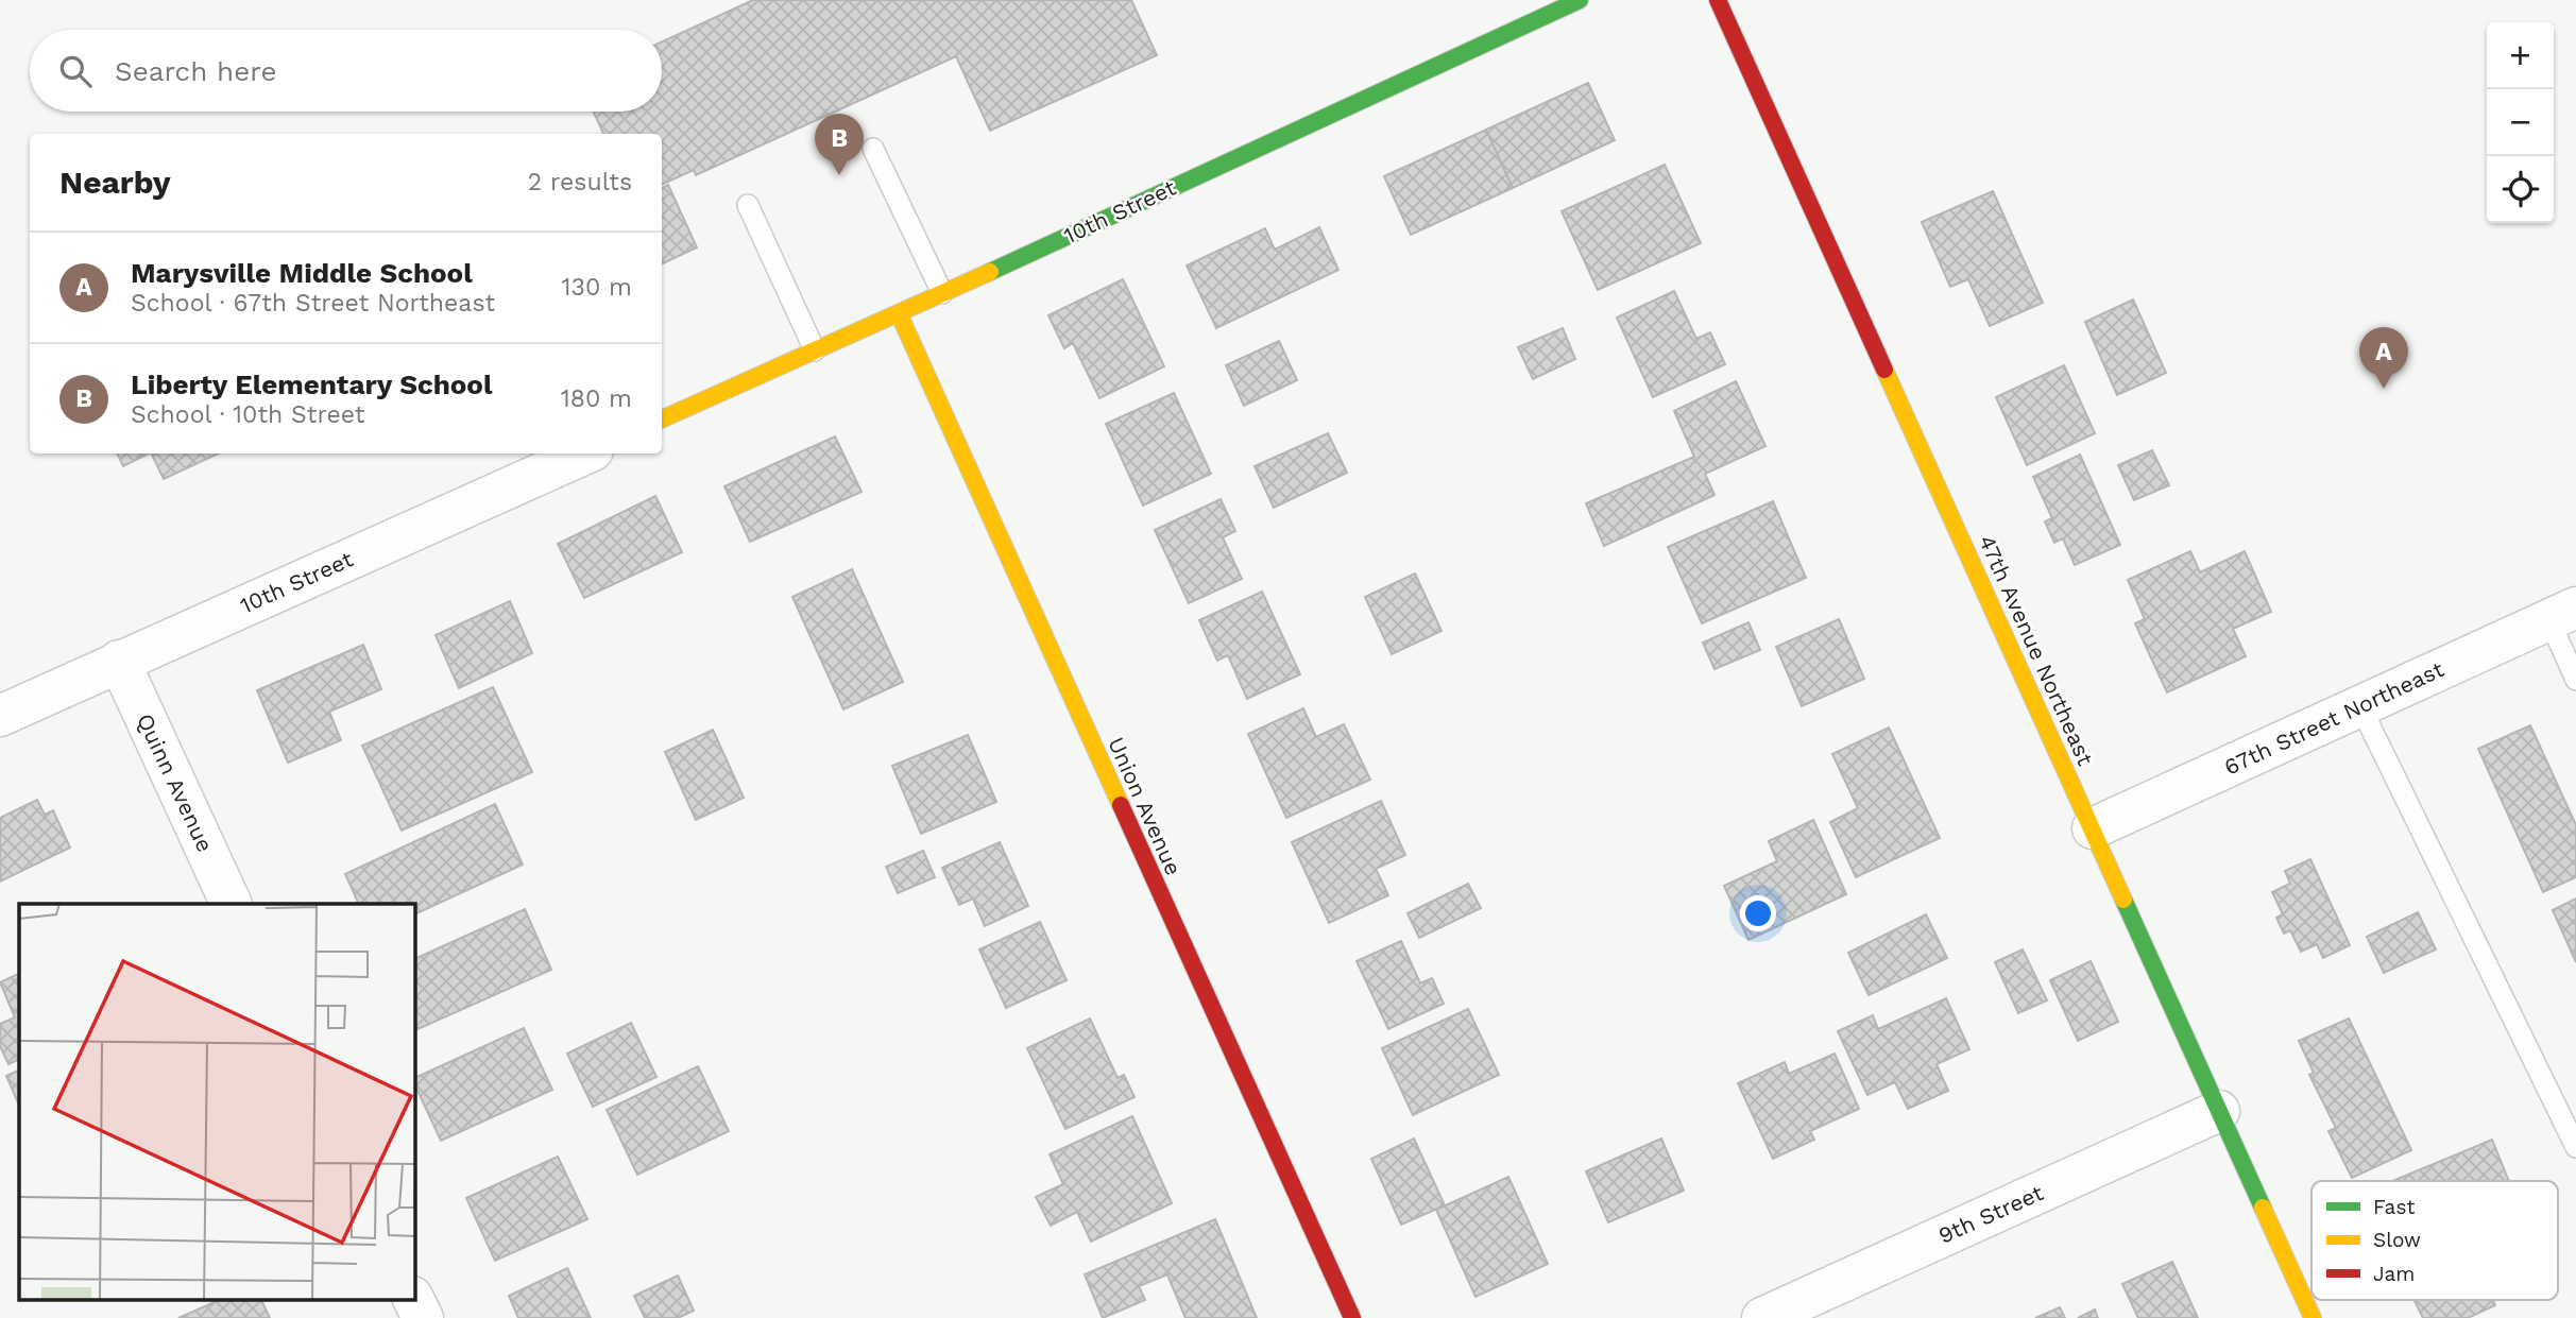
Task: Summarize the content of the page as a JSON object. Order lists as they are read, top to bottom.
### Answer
{
  "streets": {
    "street": [
      "10th Street",
      "47th Avenue Northeast",
      "67th Street Northeast",
      "Quinn Avenue",
      "Union Avenue",
      "9th Street"
    ]
  },
  "crossings": [
    ["10th Street", "Quinn Avenue"],
    ["10th Street", "Union Avenue"],
    ["47th Avenue Northeast", "67th Street Northeast"],
    ["47th Avenue Northeast", "9th Street"]
  ],
  "legend": ["Fast", "Slow", "Jam"],
  "page": {
    "map_buttons": ["+", "−"],
    "search": "Search here",
    "pins": ["B", "A"],
    "heading": ["Nearby", "2 results"],
    "list": [
      {
        "mark": "A",
        "name": "Marysville Middle School",
        "note": "School · 67th Street Northeast",
        "value": "130 m"
      },
      {
        "mark": "B",
        "name": "Liberty Elementary School",
        "note": "School · 10th Street",
        "value": "180 m"
      }
    ]
  }
}
